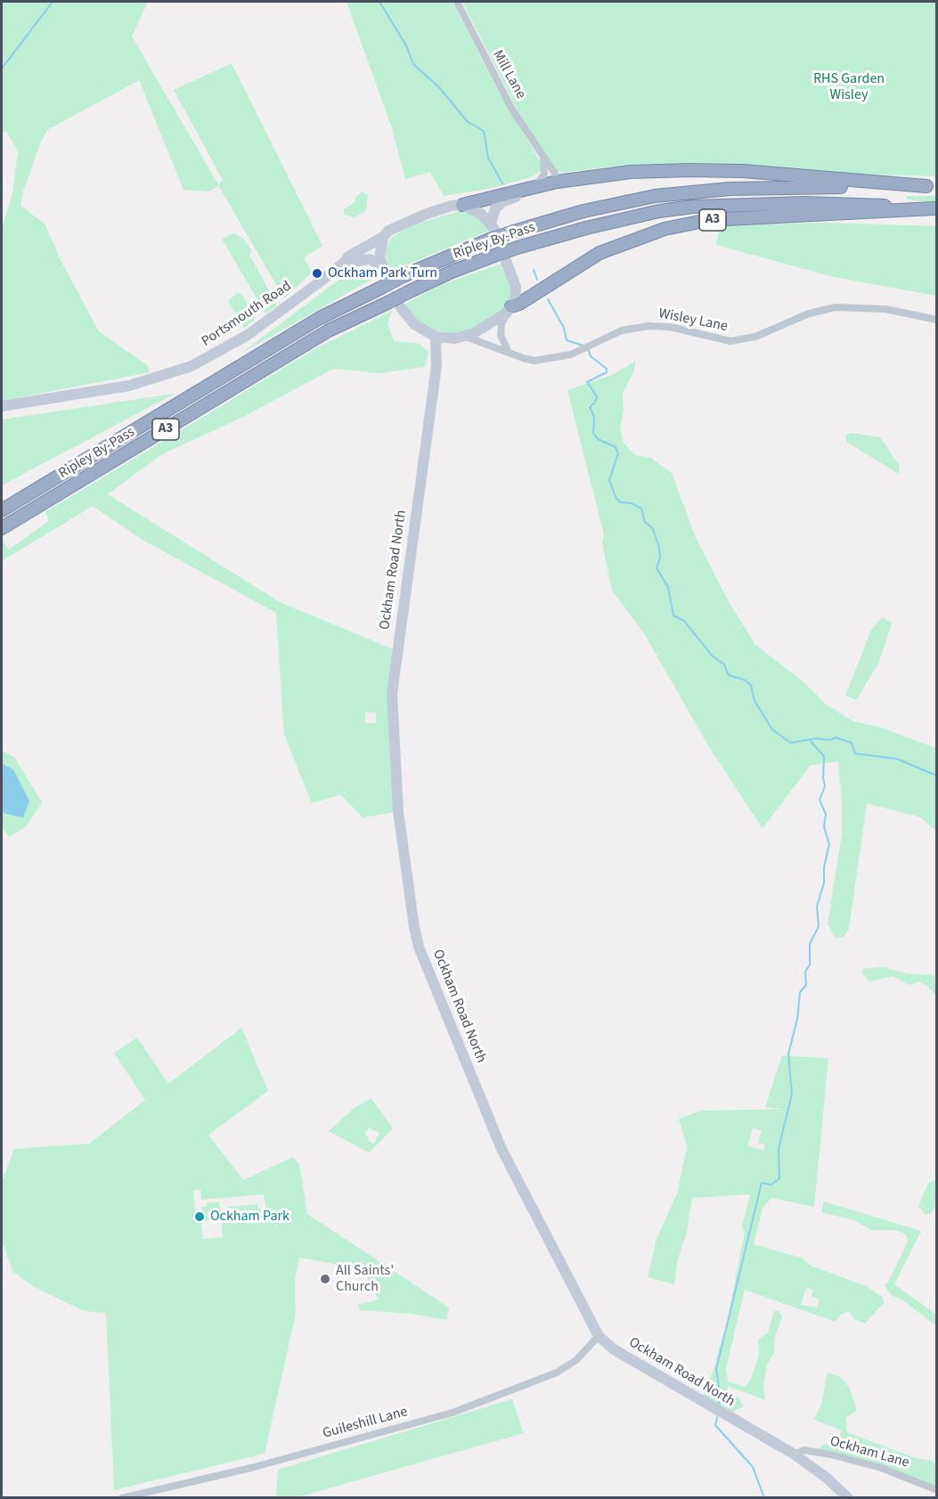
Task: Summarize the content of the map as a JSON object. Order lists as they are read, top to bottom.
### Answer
{
  "streets": {
    "highway": ["A3", "Ripley By-Pass"],
    "main road": ["Portsmouth Road", "Ockham Road North"],
    "street": [
      "Mill Lane",
      "Wisley Lane",
      "Guileshill Lane",
      "Ockham Lane"
    ]
  },
  "crossings": [
    ["Mill Lane", "A3"],
    ["A3", "Ripley By-Pass"],
    ["A3", "Portsmouth Road"],
    ["Wisley Lane", "Ockham Road North"],
    ["Ockham Road North", "Guileshill Lane"],
    ["Ockham Road North", "Ockham Lane"]
  ],
  "parks": ["RHS Garden Wisley"],
  "places": ["Ockham Park Turn", "Ockham Park", "All Saints' Church"]
}
